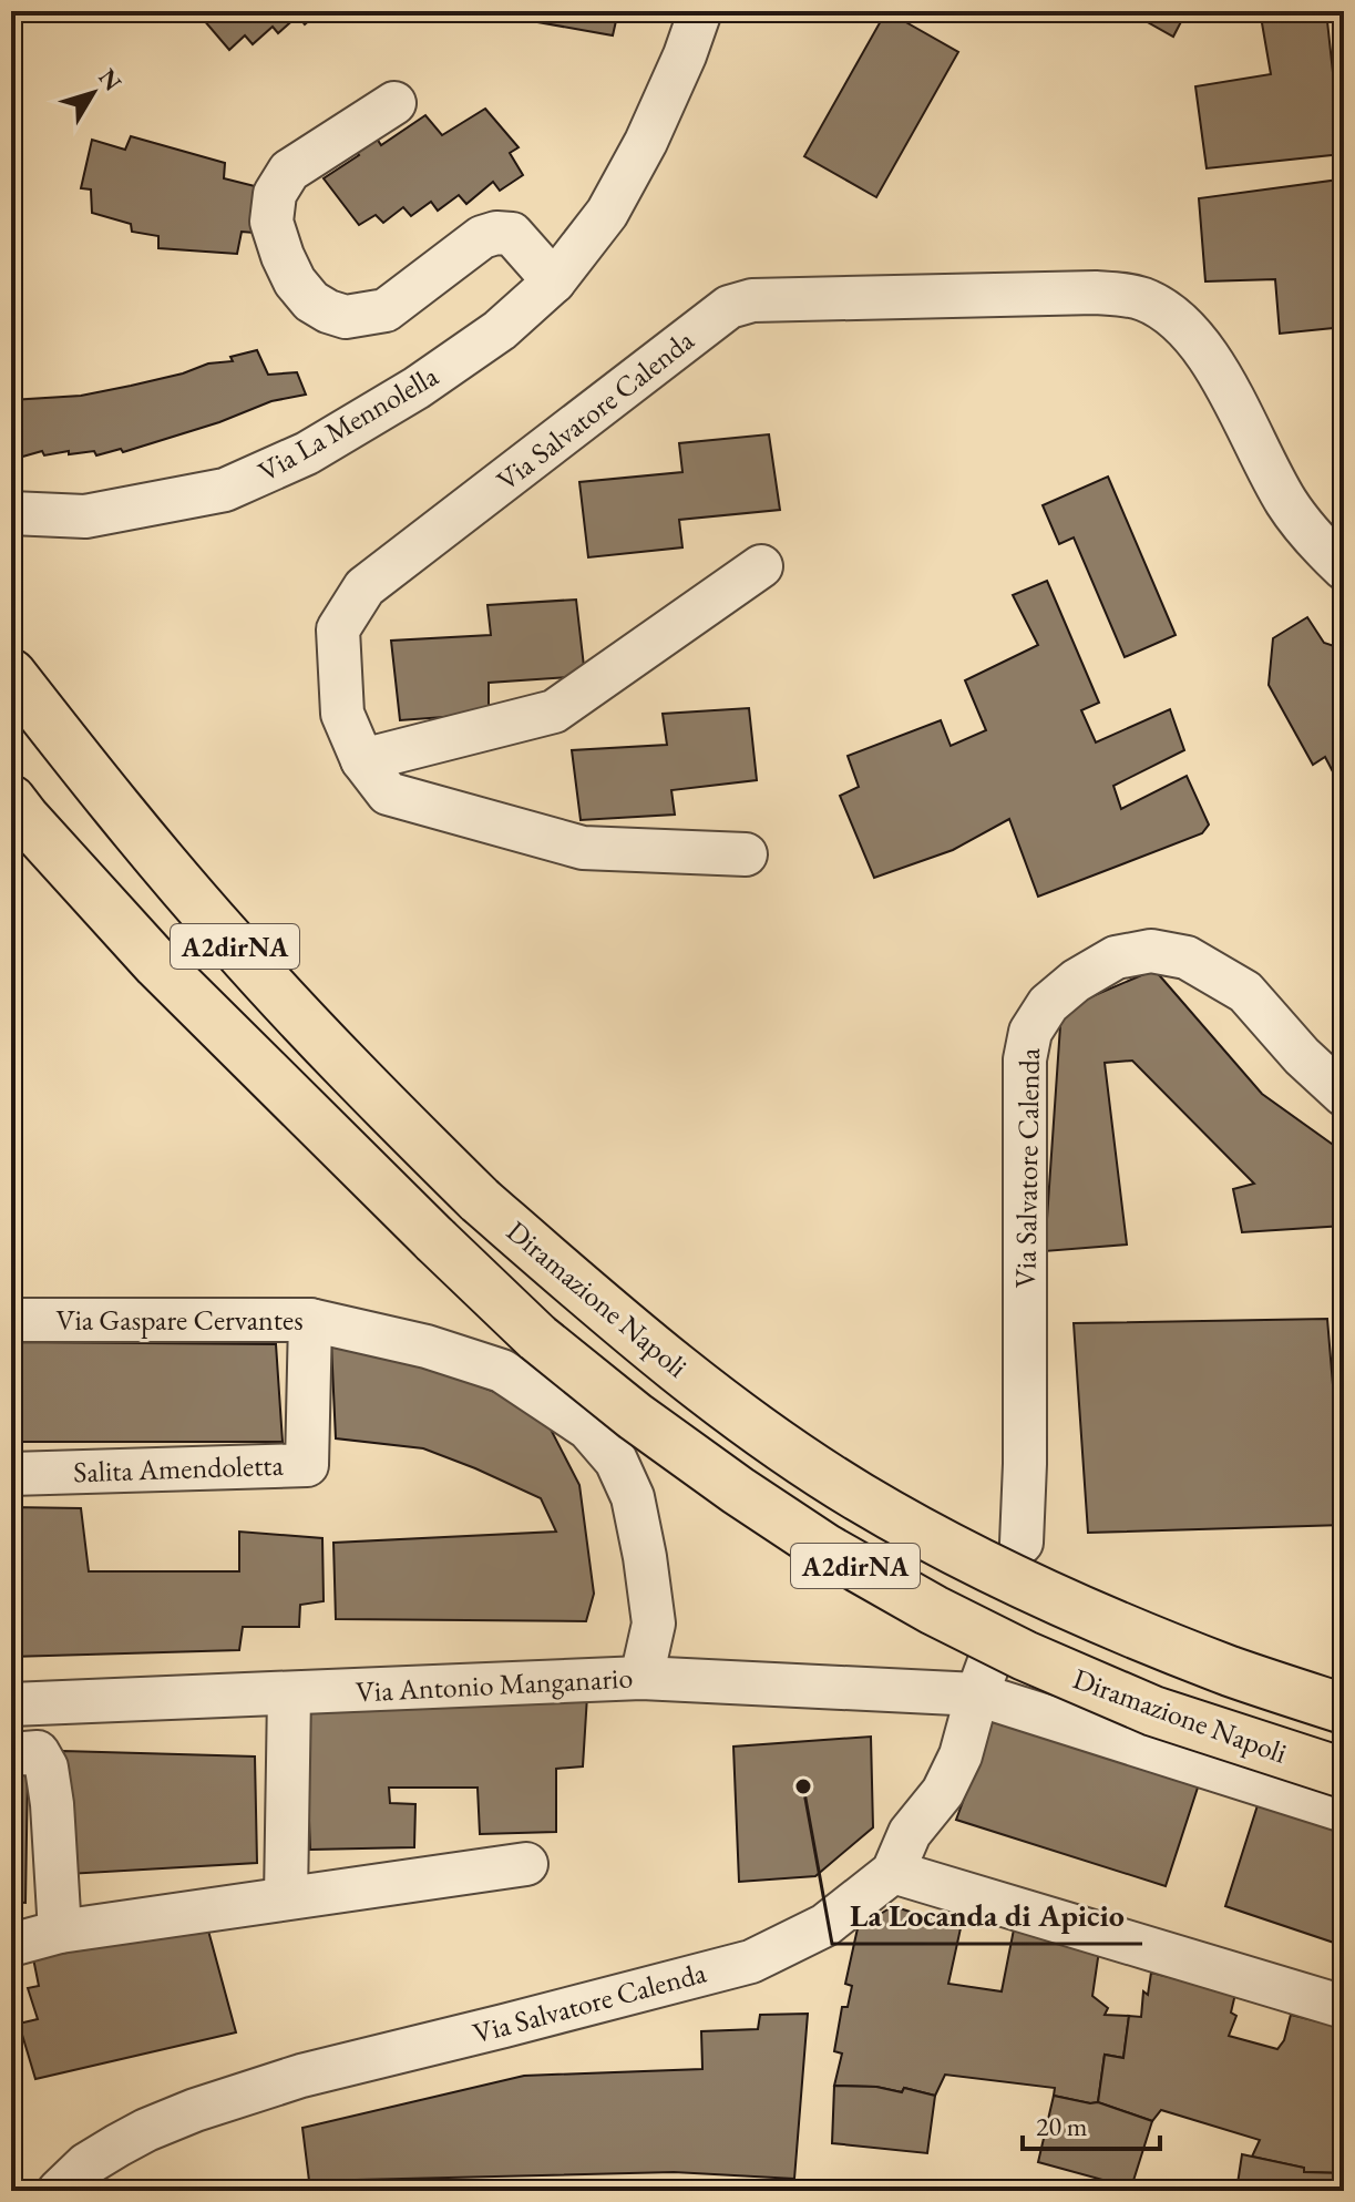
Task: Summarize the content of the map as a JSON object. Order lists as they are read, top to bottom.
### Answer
{
  "streets": {
    "highway": ["A2dirNA", "Diramazione Napoli"],
    "street": [
      "Via Salvatore Calenda",
      "Via La Mennolella",
      "Via Gaspare Cervantes",
      "Salita Amendoletta",
      "Via Antonio Manganario"
    ]
  },
  "crossings": [
    ["Via Salvatore Calenda", "Via Antonio Manganario"],
    ["Via Gaspare Cervantes", "Salita Amendoletta"],
    ["Via Gaspare Cervantes", "Via Antonio Manganario"]
  ],
  "places": ["La Locanda di Apicio"],
  "scale_bar": "20 m",
  "north": "top right"
}
